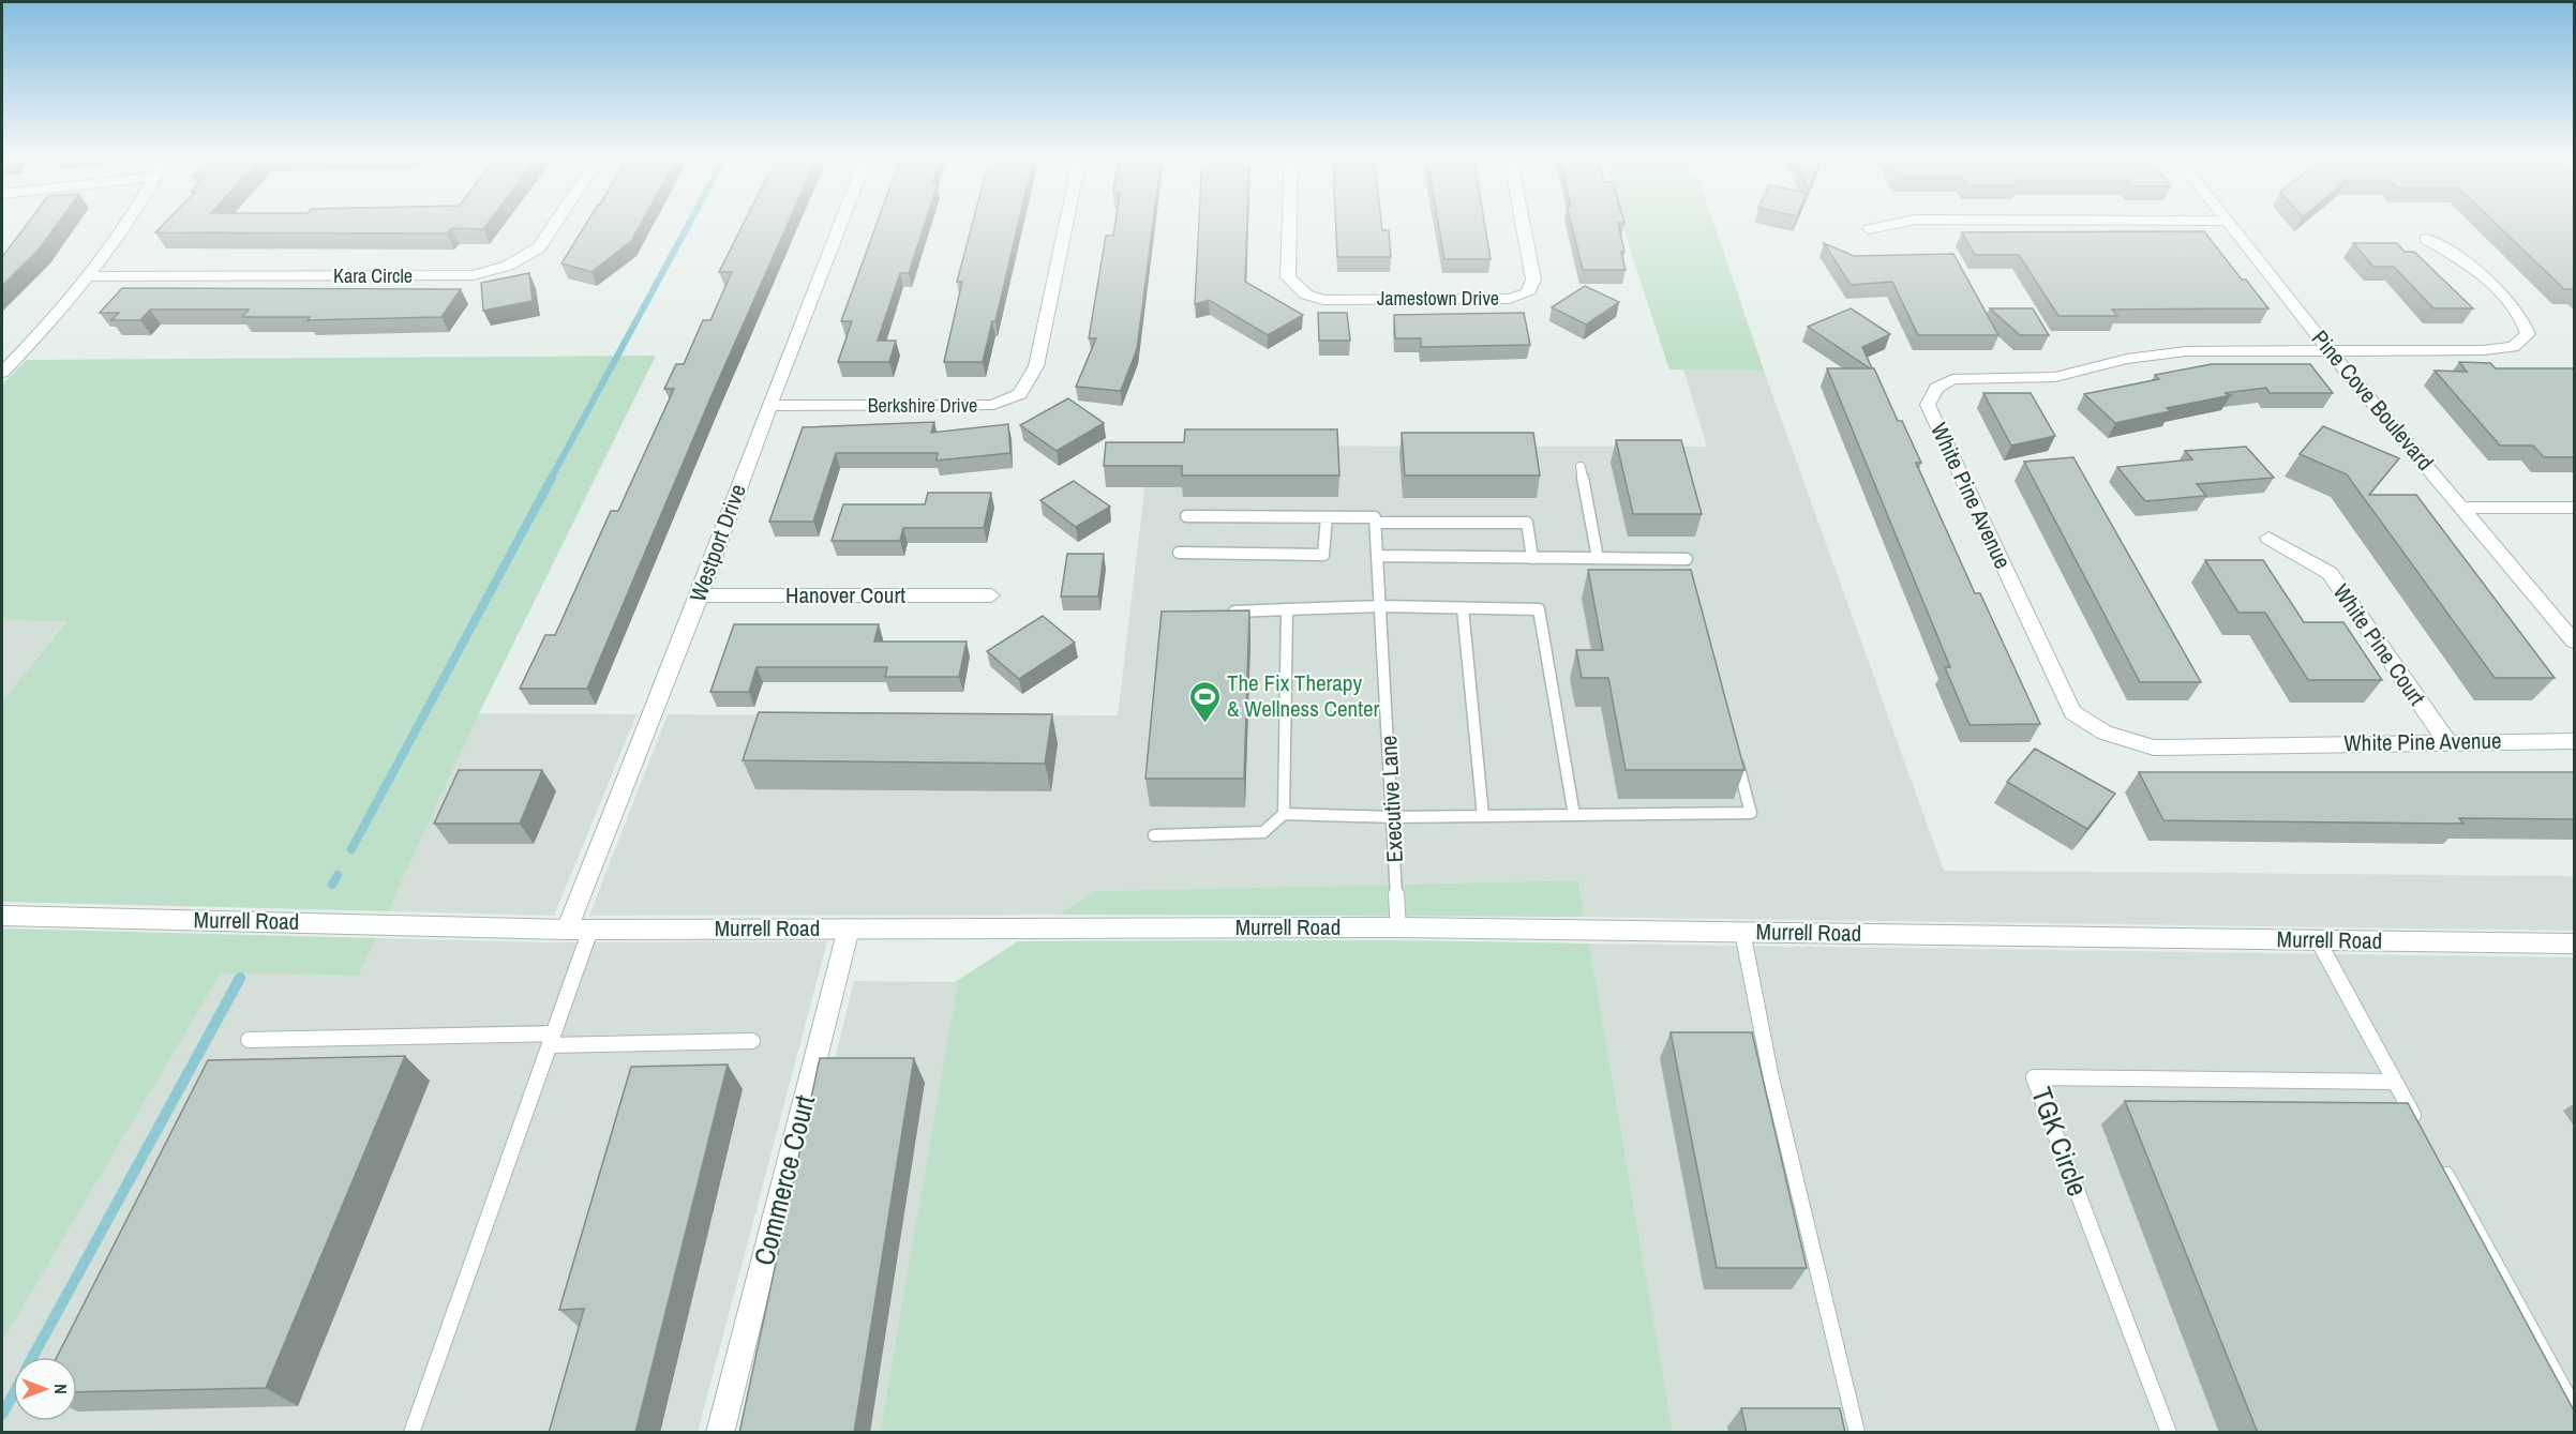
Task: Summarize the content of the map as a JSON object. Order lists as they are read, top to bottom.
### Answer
{
  "streets": {
    "street": [
      "Kara Circle",
      "Jamestown Drive",
      "Pine Cove Boulevard",
      "Berkshire Drive",
      "White Pine Avenue",
      "Westport Drive",
      "Hanover Court",
      "White Pine Court",
      "Murrell Road",
      "Commerce Court"
    ],
    "lane": ["Executive Lane", "TGK Circle"]
  },
  "crossings": [
    ["Pine Cove Boulevard", "White Pine Avenue"],
    ["Berkshire Drive", "Westport Drive"],
    ["White Pine Avenue", "White Pine Court"],
    ["Westport Drive", "Hanover Court"],
    ["Westport Drive", "Murrell Road"],
    ["Executive Lane", "Murrell Road"],
    ["Murrell Road", "Commerce Court"]
  ],
  "places": {
    "sports": ["The Fix Therapy & Wellness Center"]
  },
  "north": "right"
}
